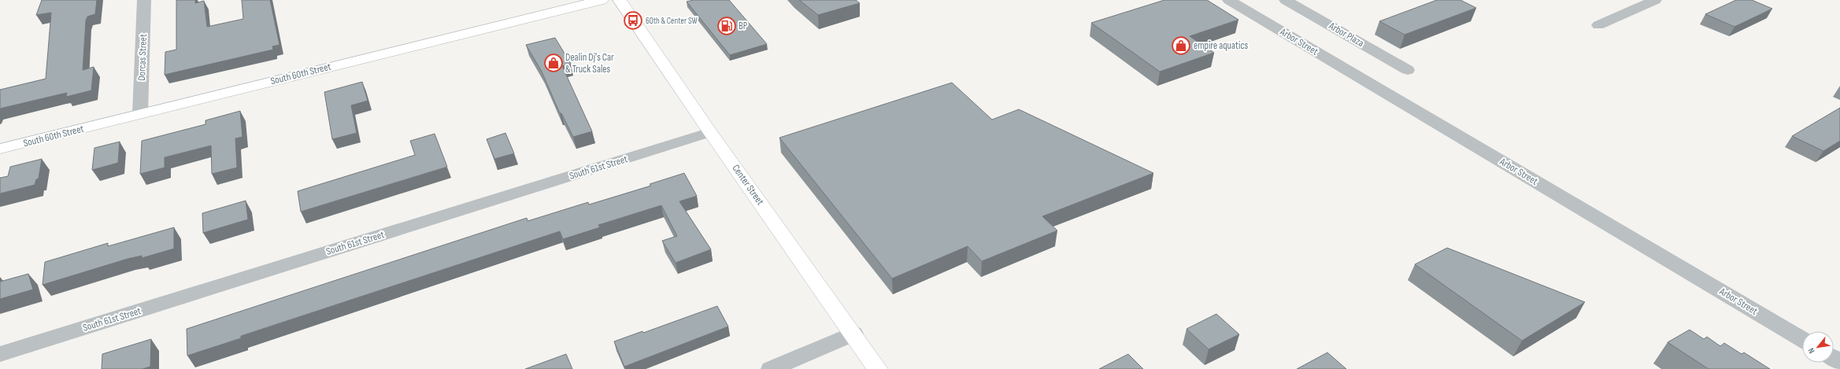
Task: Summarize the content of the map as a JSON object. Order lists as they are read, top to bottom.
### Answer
{
  "streets": {
    "main road": ["South 60th Street", "Center Street"],
    "street": [
      "Arbor Plaza",
      "Arbor Street",
      "Dorcas Street",
      "South 61st Street"
    ]
  },
  "crossings": [
    ["Dorcas Street", "South 60th Street"],
    ["South 61st Street", "Center Street"]
  ],
  "places": {
    "bus stop": ["60th & Center SW"],
    "fuel station": ["BP"],
    "shop": ["empire aquatics", "Dealin Dj's Car & Truck Sales"]
  },
  "north": "bottom left"
}
